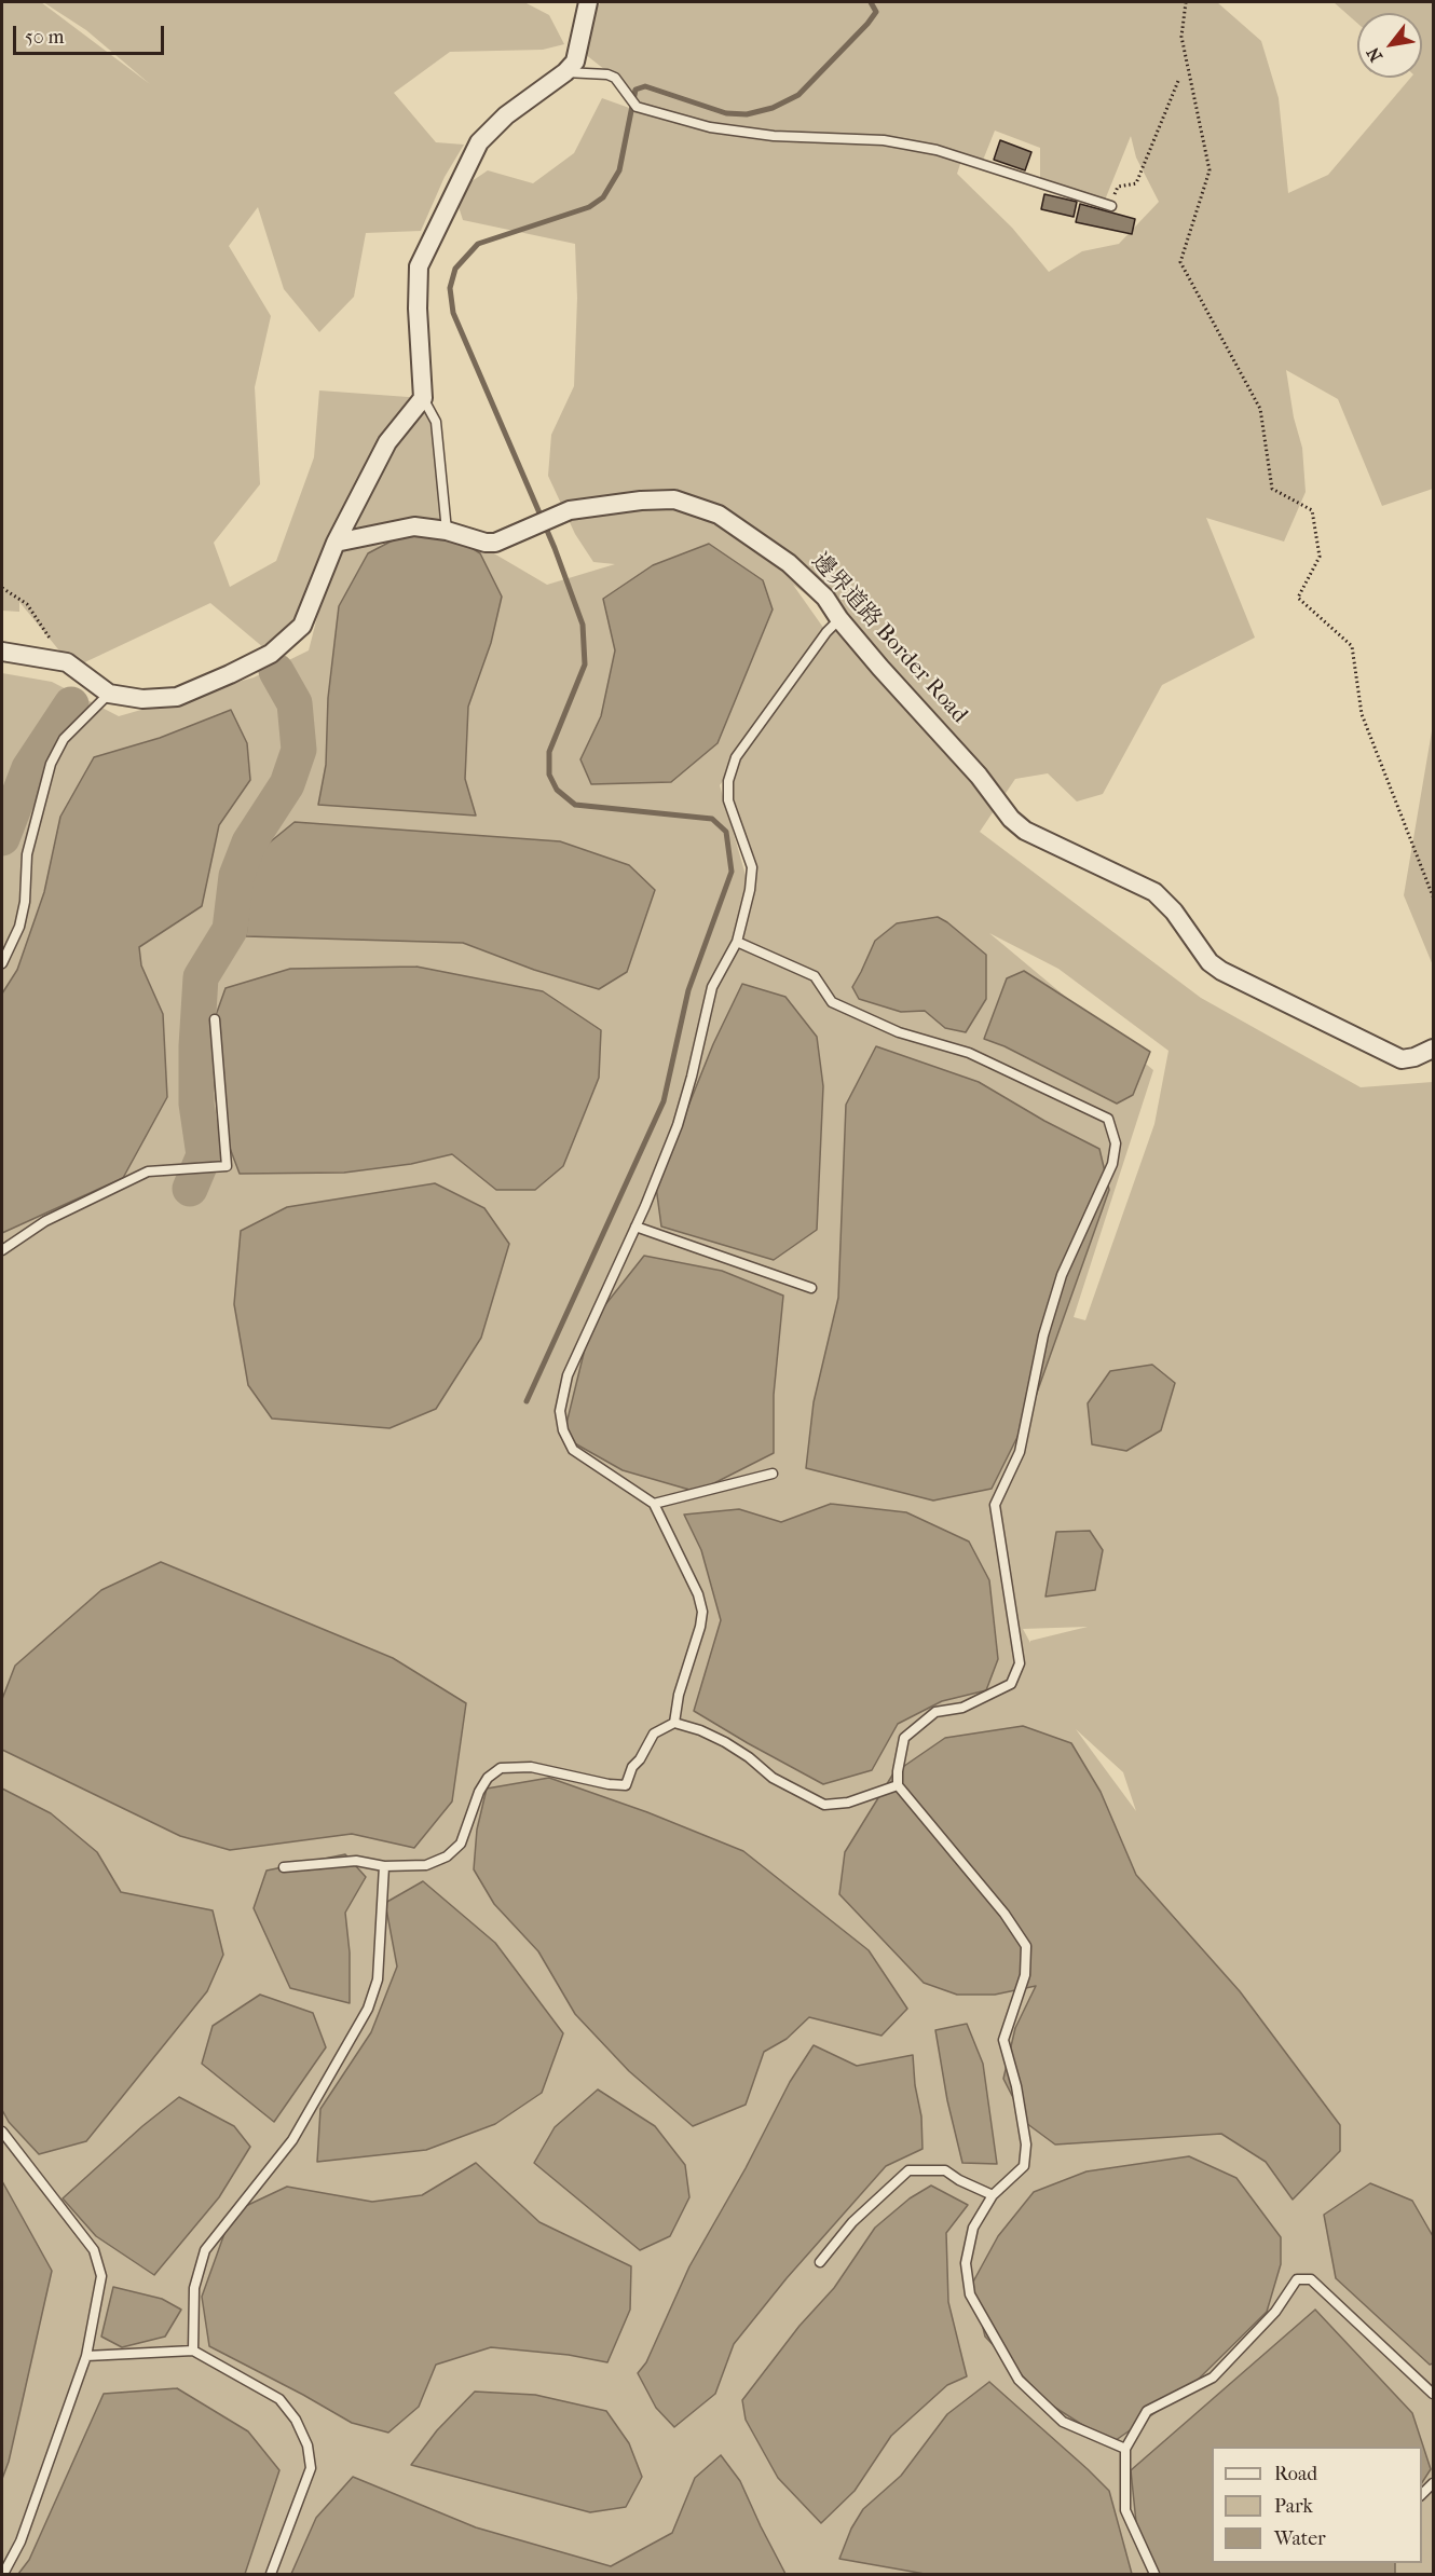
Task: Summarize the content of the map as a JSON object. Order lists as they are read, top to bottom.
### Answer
{
  "streets": {
    "street": ["邊界道路 Border Road"]
  },
  "legend": ["Road", "Park", "Water"],
  "scale_bar": "50 m",
  "north": "bottom left"
}
